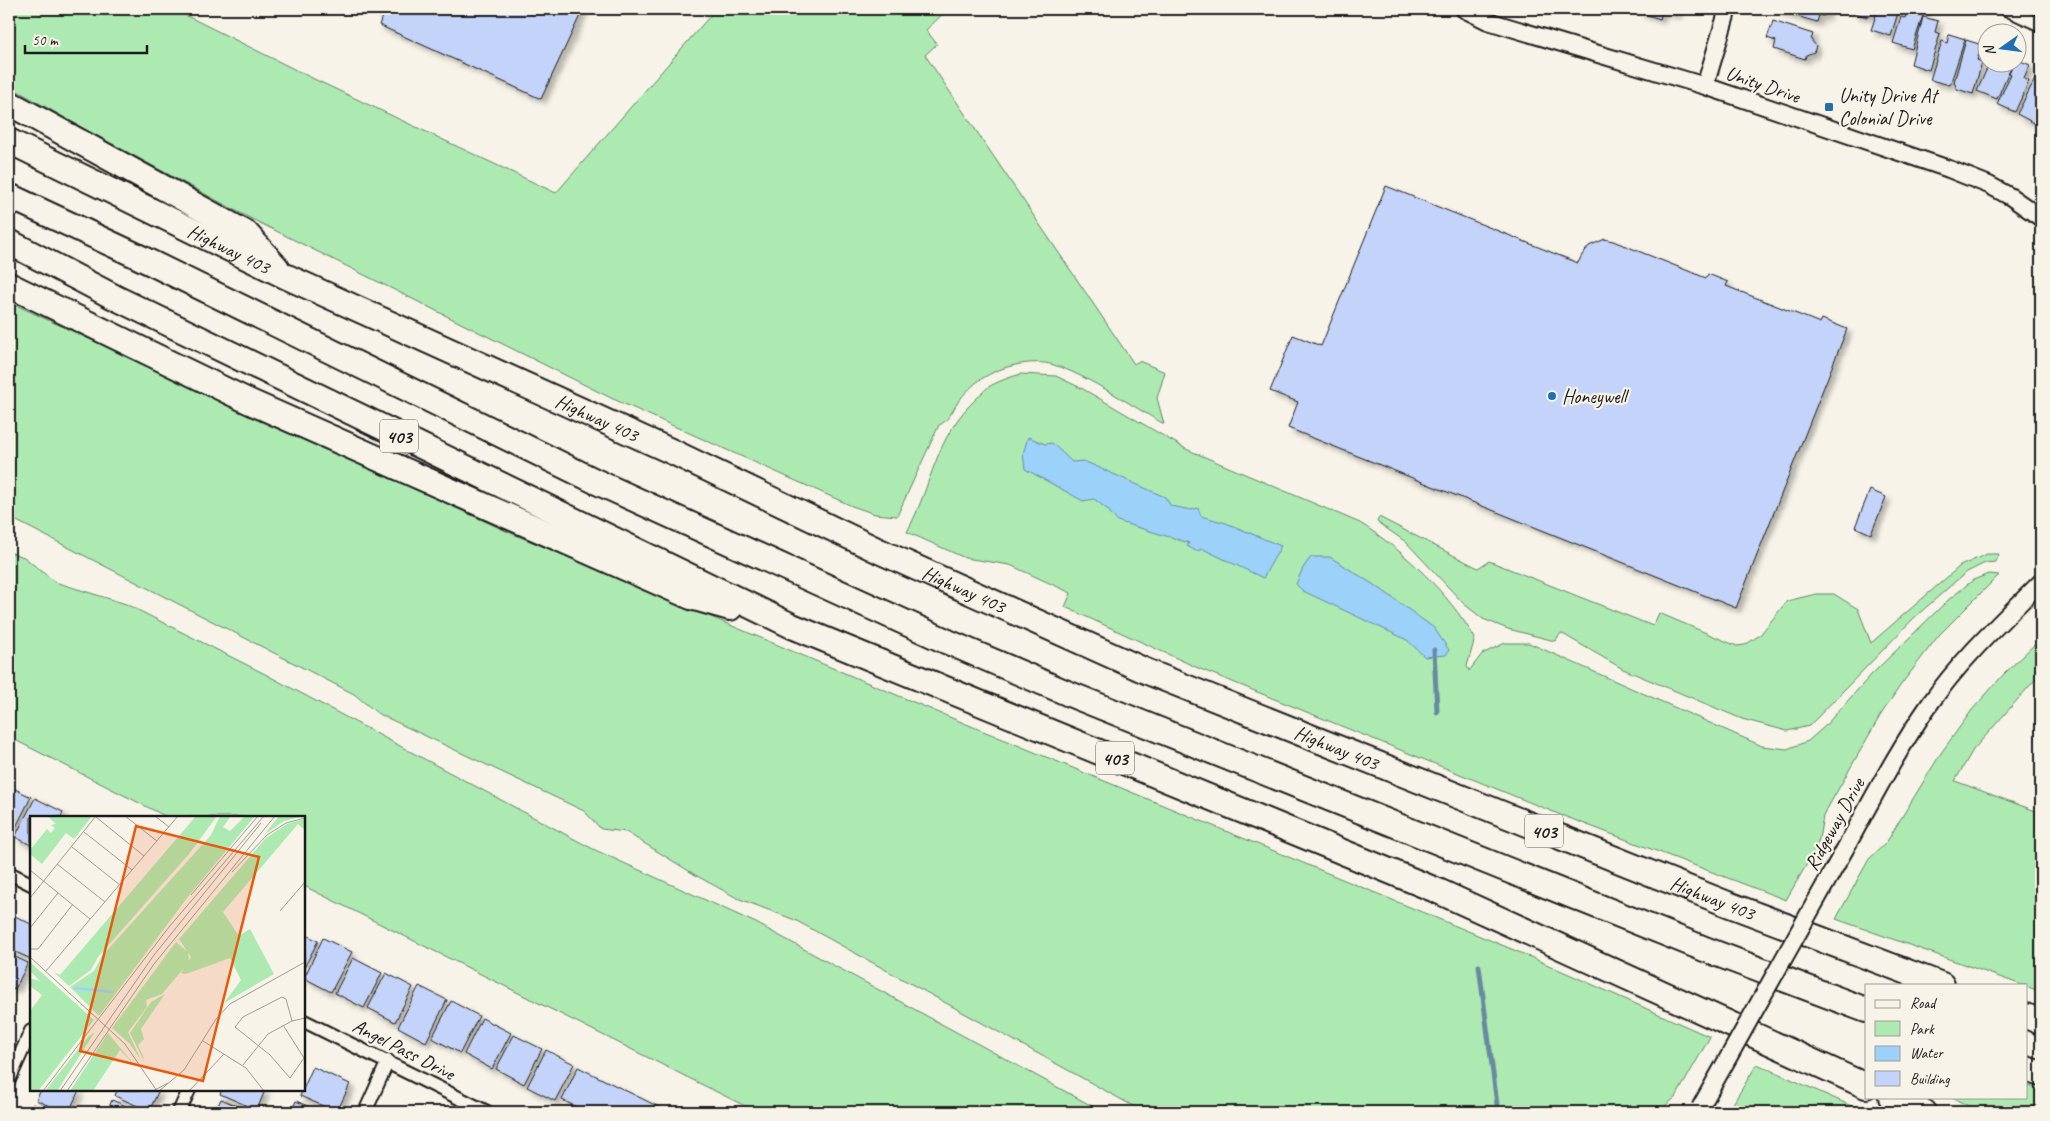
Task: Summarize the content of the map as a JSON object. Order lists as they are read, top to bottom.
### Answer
{
  "streets": {
    "highway": ["Highway 403", "403"],
    "street": ["Unity Drive", "Ridgeway Drive", "Angel Pass Drive"]
  },
  "places": {
    "transit": ["Unity Drive At Colonial Drive"],
    "other": ["Honeywell"]
  },
  "legend": [
    "Road",
    "Park",
    "Water",
    "Building"
  ],
  "scale_bar": "50 m",
  "north": "left"
}
